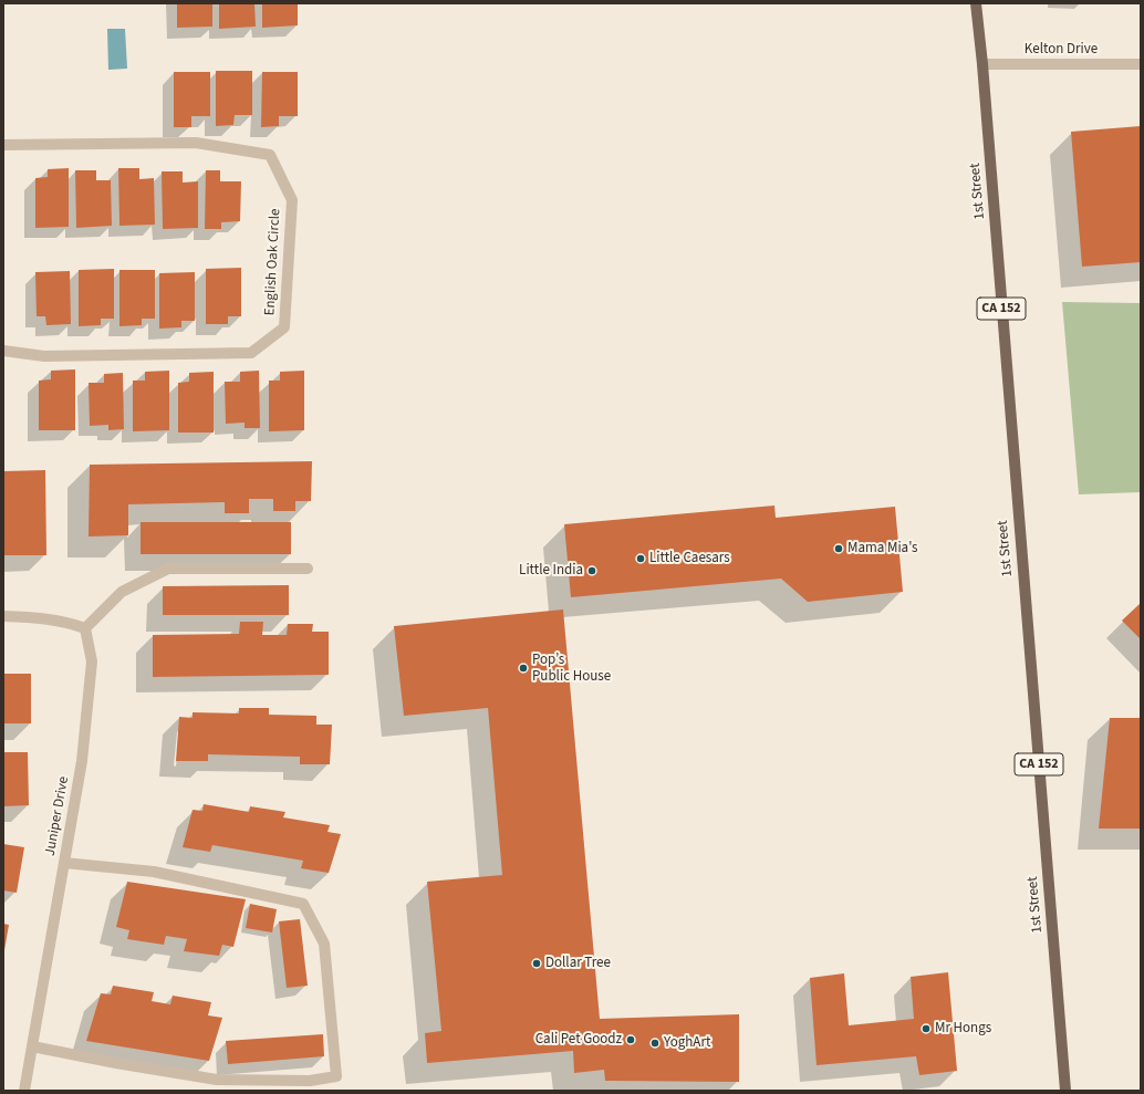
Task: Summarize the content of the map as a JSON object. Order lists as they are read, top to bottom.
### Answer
{
  "streets": {
    "main road": ["1st Street", "CA 152"],
    "street": ["Kelton Drive", "English Oak Circle", "Juniper Drive"]
  },
  "crossings": [
    ["Kelton Drive", "1st Street"]
  ],
  "places": [
    "Mama Mia's",
    "Little Caesars",
    "Little India",
    "Pop’s Public House",
    "Dollar Tree",
    "Mr Hongs",
    "Cali Pet Goodz",
    "YoghArt"
  ]
}
